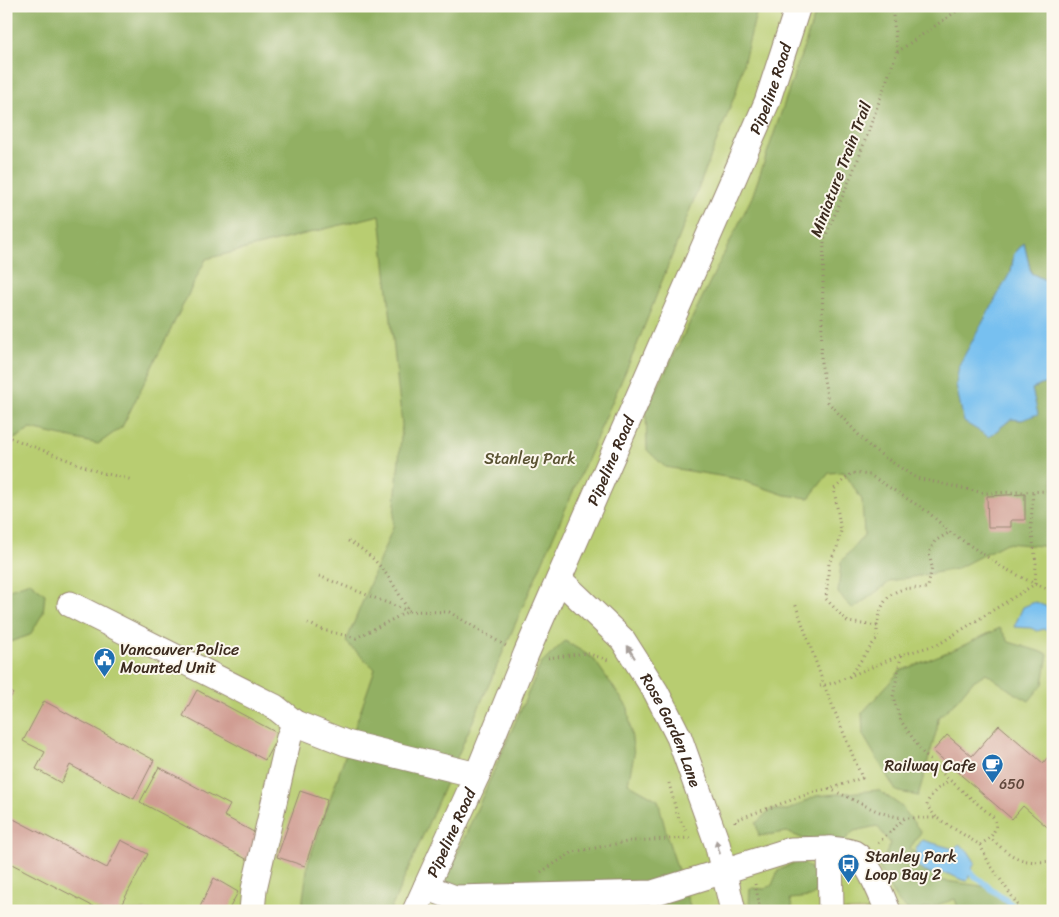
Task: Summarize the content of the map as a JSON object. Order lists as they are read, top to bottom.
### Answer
{
  "streets": {
    "street": ["Pipeline Road", "Rose Garden Lane"],
    "path": ["Miniature Train Trail"]
  },
  "crossings": [
    ["Pipeline Road", "Rose Garden Lane"]
  ],
  "one_way": ["Rose Garden Lane"],
  "parks": ["Stanley Park"],
  "places": {
    "public building": ["Vancouver Police Mounted Unit"],
    "cafe": ["Railway Cafe"],
    "bus stop": ["Stanley Park Loop Bay 2"]
  },
  "house_numbers": ["650"]
}
